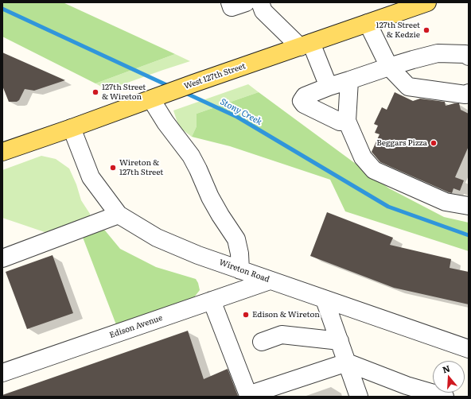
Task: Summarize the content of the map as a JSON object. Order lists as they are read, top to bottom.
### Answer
{
  "streets": {
    "main road": ["West 127th Street"],
    "street": ["Wireton Road", "Edison Avenue"]
  },
  "crossings": [
    ["West 127th Street", "Wireton Road"],
    ["Wireton Road", "Edison Avenue"]
  ],
  "water": ["Stony Creek"],
  "places": [
    "127th Street & Kedzie",
    "127th Street & Wireton",
    "Beggars Pizza",
    "Wireton & 127th Street",
    "Edison & Wireton"
  ],
  "north": "top"
}
